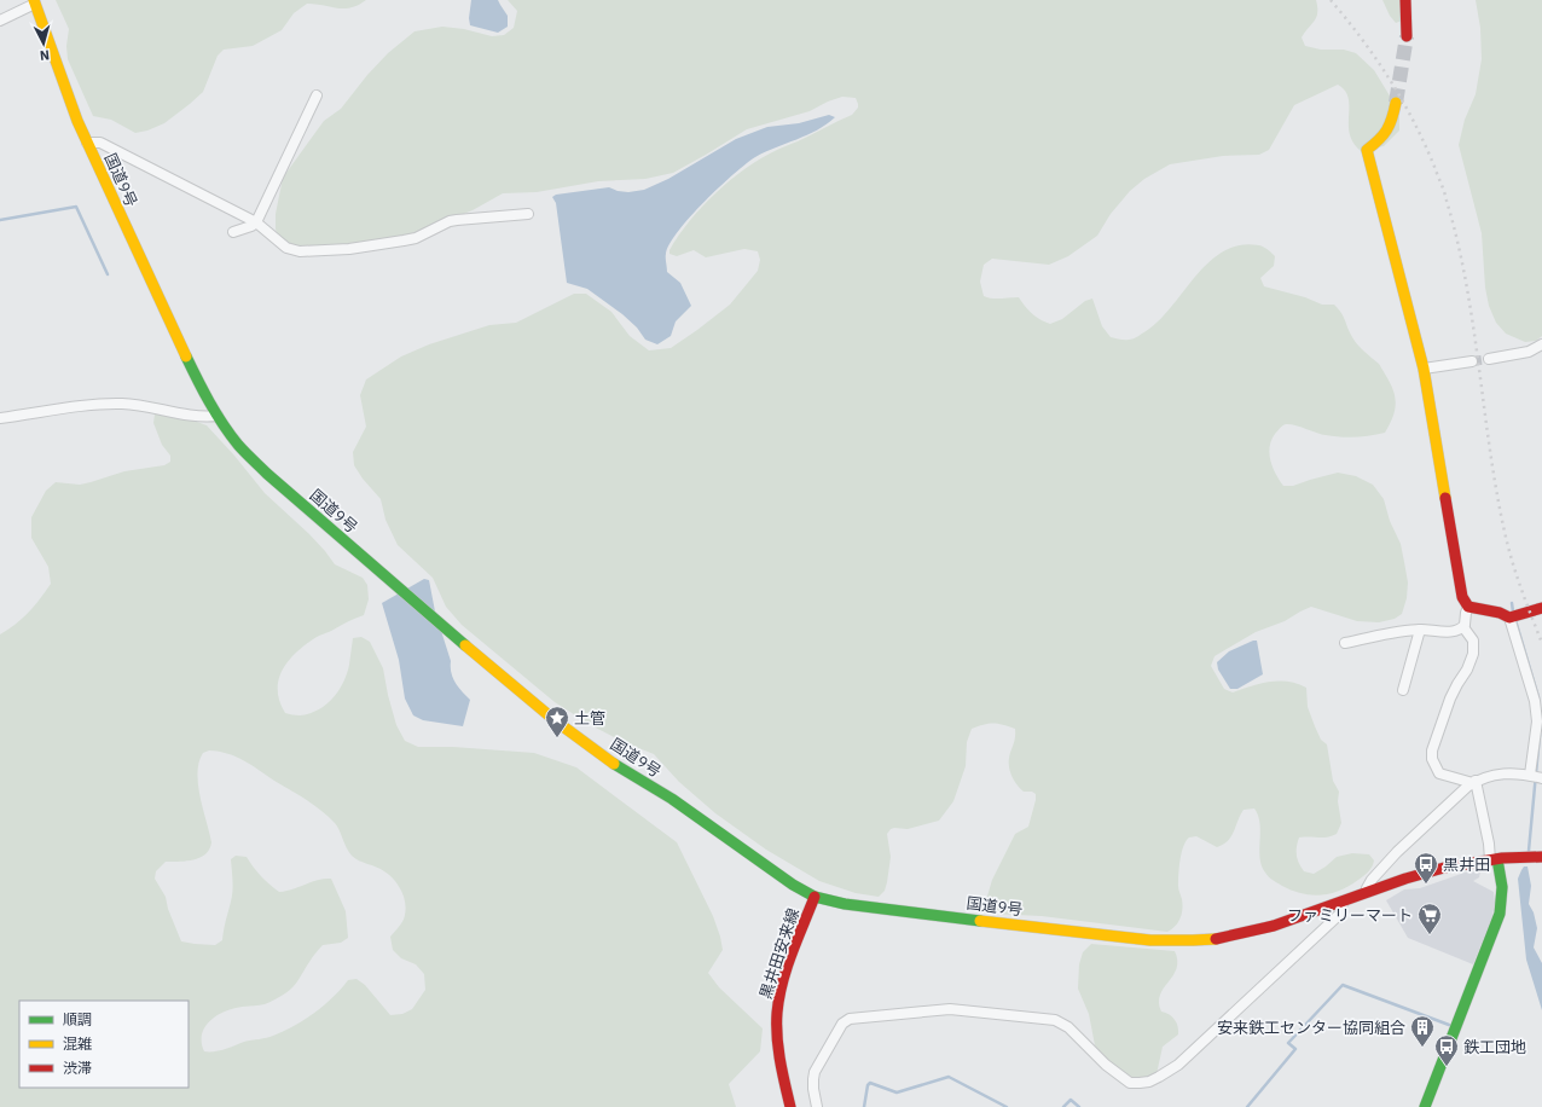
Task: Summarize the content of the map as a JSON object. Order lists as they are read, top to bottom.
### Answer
{
  "streets": {
    "main road": ["国道9号", "黒井田安来線"]
  },
  "crossings": [
    ["国道9号", "黒井田安来線"]
  ],
  "places": {
    "place": ["土管"],
    "bus stop": ["黒井田", "鉄工団地"],
    "supermarket": ["ファミリーマート"],
    "building": ["安来鉄工センター協同組合"]
  },
  "legend": ["順調", "混雑", "渋滞"],
  "north": "bottom"
}
